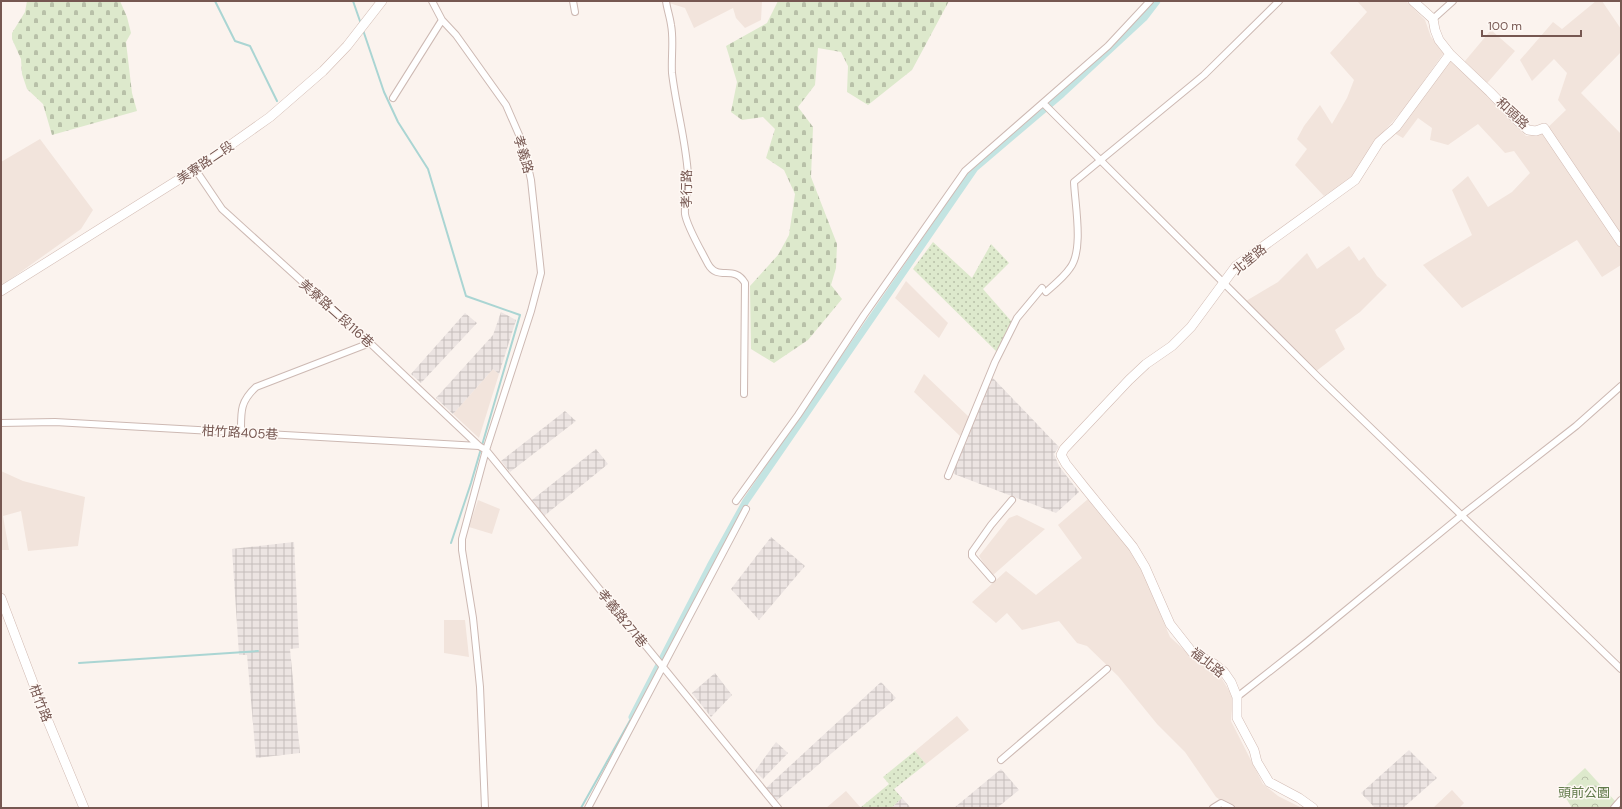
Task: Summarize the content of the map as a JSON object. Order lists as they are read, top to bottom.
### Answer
{
  "streets": {
    "street": [
      "和頭路",
      "孝義路",
      "美寮路二段",
      "孝行路",
      "北堂路",
      "美寮路二段116巷",
      "柑竹路405巷",
      "孝義路271巷",
      "福北路",
      "柑竹路"
    ]
  },
  "crossings": [
    ["和頭路", "北堂路"],
    ["孝義路", "美寮路二段116巷"],
    ["孝義路", "孝義路271巷"],
    ["美寮路二段", "美寮路二段116巷"],
    ["北堂路", "福北路"],
    ["美寮路二段116巷", "柑竹路405巷"],
    ["美寮路二段116巷", "孝義路271巷"]
  ],
  "parks": ["頭前公園"],
  "scale_bar": "100 m"
}
